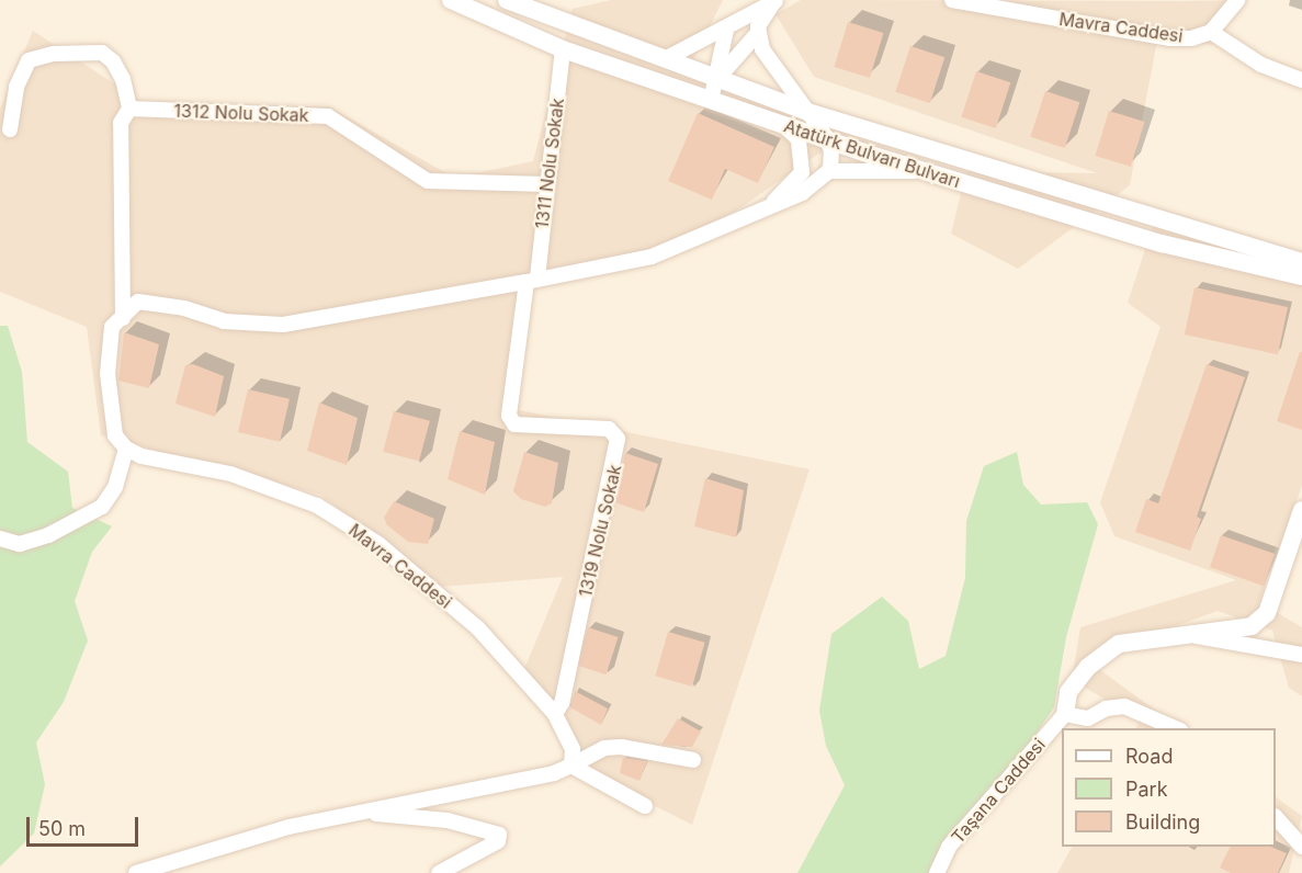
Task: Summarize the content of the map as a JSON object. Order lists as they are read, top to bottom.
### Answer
{
  "streets": {
    "street": [
      "Mavra Caddesi",
      "1312 Nolu Sokak",
      "Atatürk Bulvarı Bulvarı",
      "1311 Nolu Sokak",
      "1319 Nolu Sokak",
      "Taşana Caddesi"
    ]
  },
  "crossings": [
    ["Mavra Caddesi", "1319 Nolu Sokak"],
    ["1312 Nolu Sokak", "1311 Nolu Sokak"],
    ["Atatürk Bulvarı Bulvarı", "1311 Nolu Sokak"],
    ["1311 Nolu Sokak", "1319 Nolu Sokak"]
  ],
  "legend": ["Road", "Park", "Building"],
  "scale_bar": "50 m"
}
